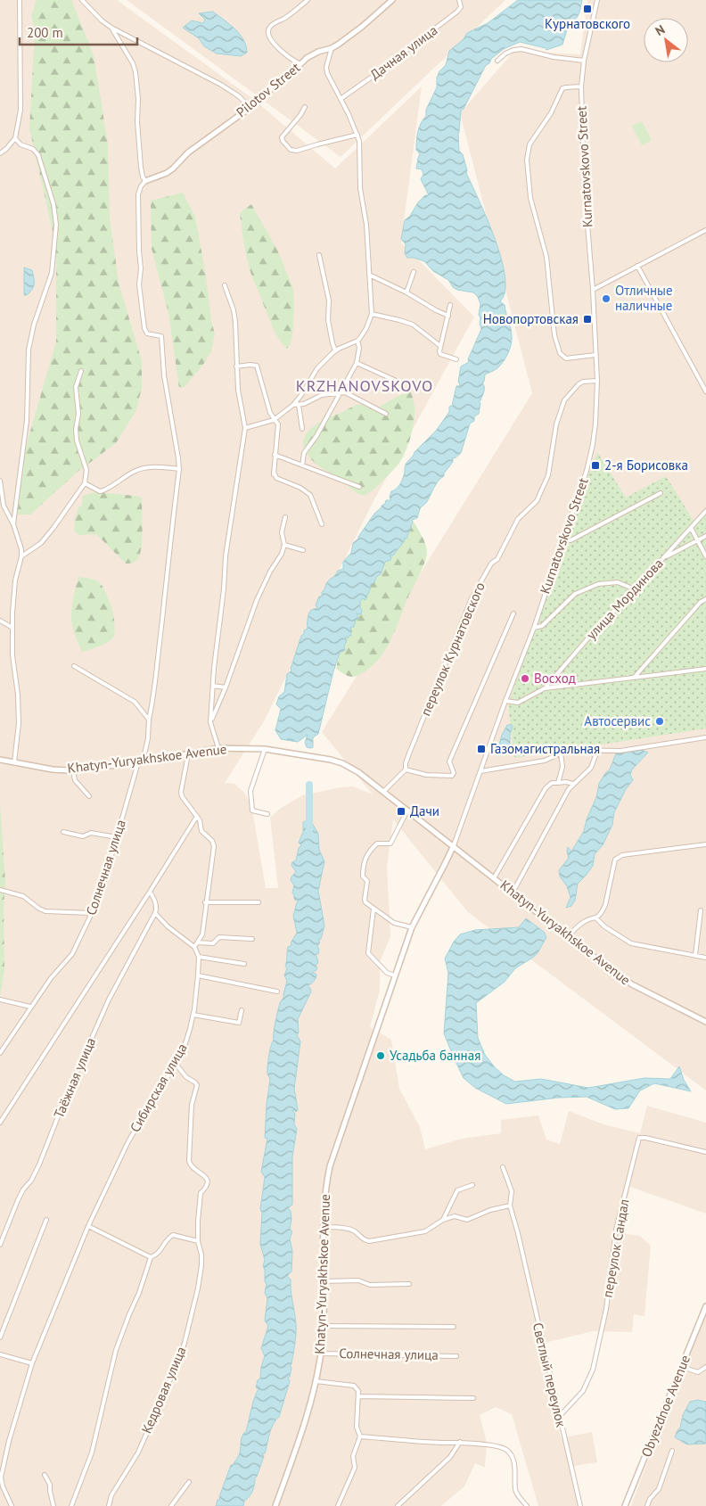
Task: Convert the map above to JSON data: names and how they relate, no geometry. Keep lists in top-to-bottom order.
{
  "streets": {
    "main road": ["Pilotov Street", "Khatyn-Yuryakhskoe Avenue", "Obyezdnoe Avenue"],
    "street": [
      "Дачная улица",
      "Kurnatovskovo Street",
      "улица Мординова",
      "переулок Курнатовского",
      "Солнечная улица",
      "Таёжная улица",
      "Сибирская улица",
      "переулок Сандал",
      "Светлый переулок",
      "Кедровая улица"
    ]
  },
  "crossings": [
    ["Pilotov Street", "Солнечная улица"],
    ["Kurnatovskovo Street", "переулок Курнатовского"],
    ["Kurnatovskovo Street", "Khatyn-Yuryakhskoe Avenue"],
    ["Khatyn-Yuryakhskoe Avenue", "Солнечная улица"],
    ["Сибирская улица", "Кедровая улица"],
    ["переулок Сандал", "Светлый переулок"]
  ],
  "districts": ["KRZHANOVSKOVO"],
  "places": {
    "transit": [
      "Курнатовского",
      "Новопортовская",
      "2-я Борисовка",
      "Газомагистральная",
      "Дачи"
    ],
    "other": [
      "Отличные наличные",
      "Восход",
      "Автосервис",
      "Усадьба банная"
    ]
  },
  "scale_bar": "200 m",
  "north": "top left"
}
